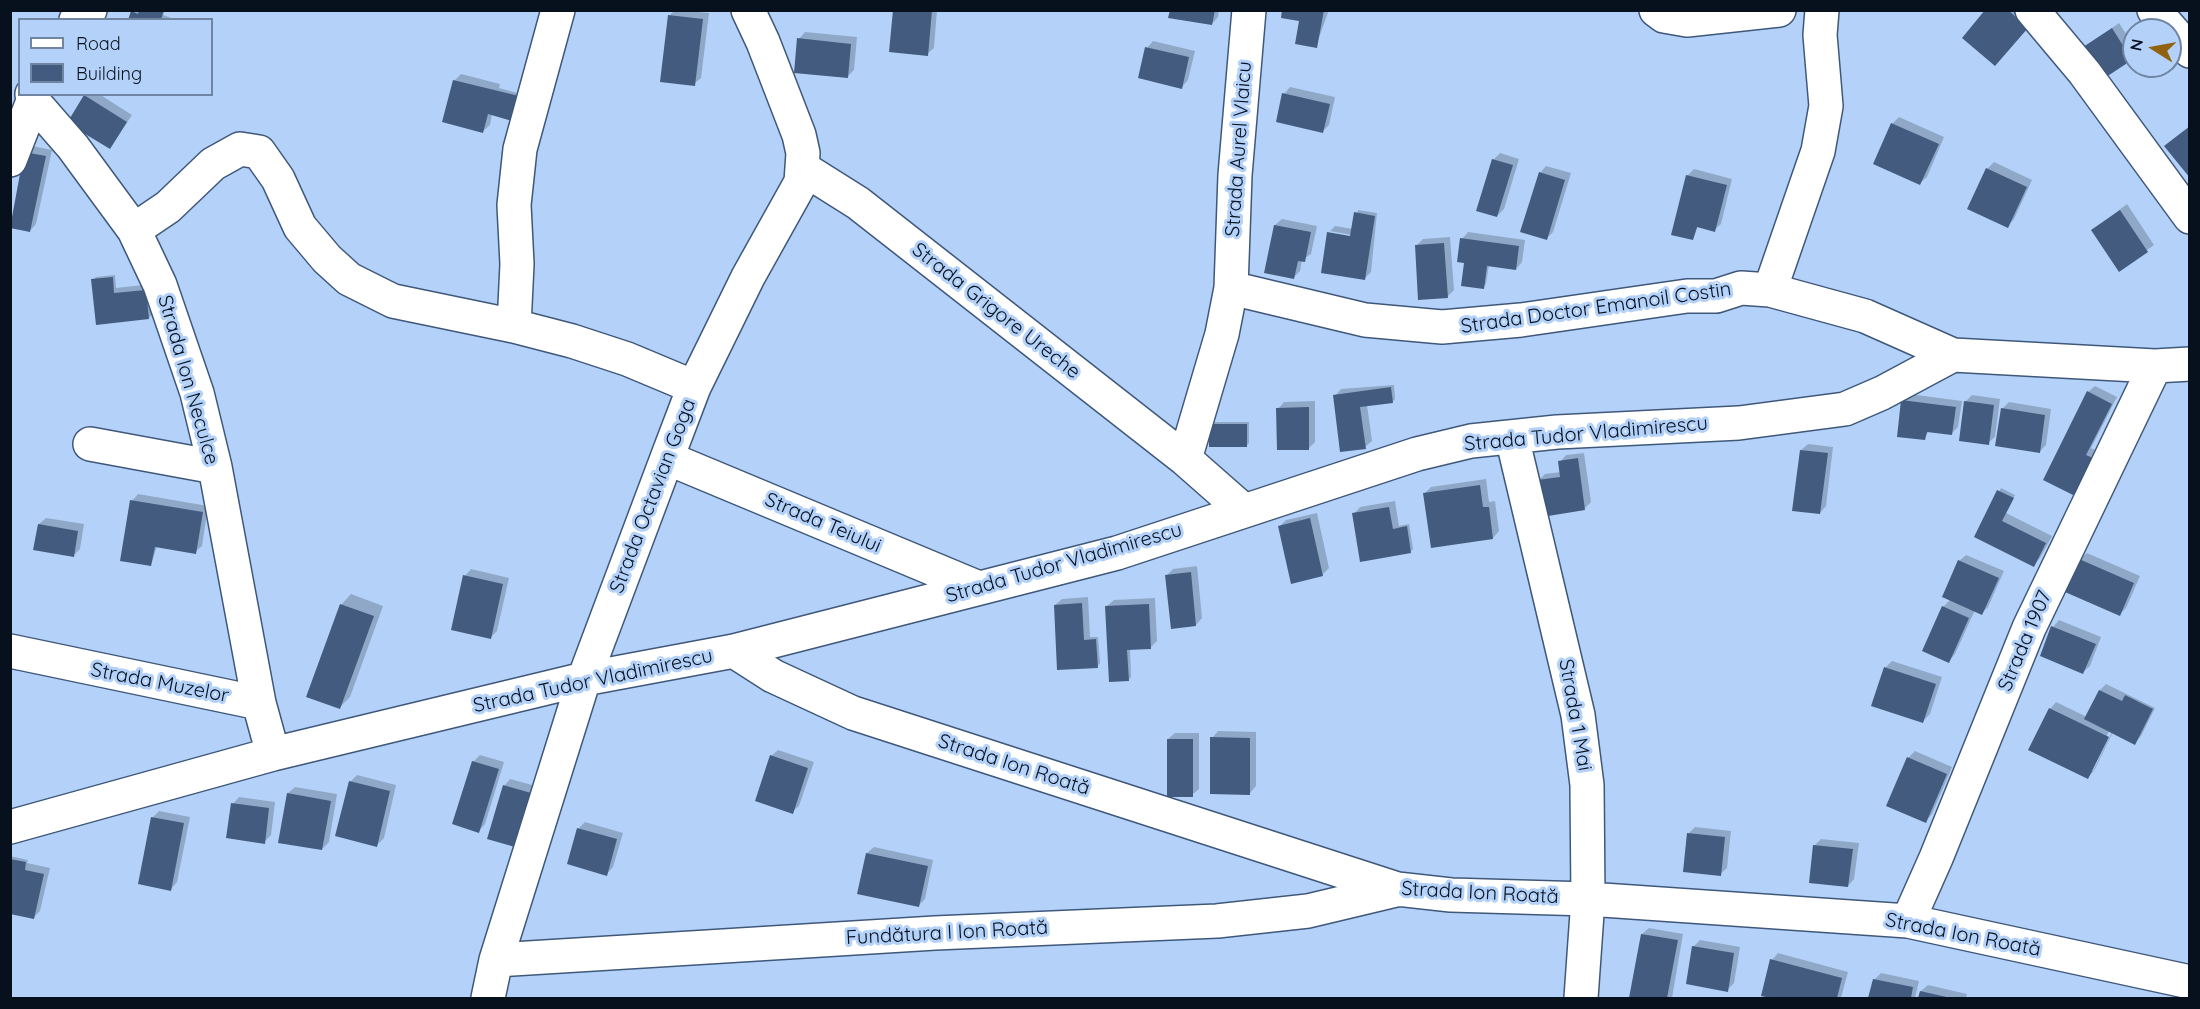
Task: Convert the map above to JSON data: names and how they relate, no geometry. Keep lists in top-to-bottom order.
{
  "streets": {
    "street": [
      "Strada Aurel Vlaicu",
      "Strada Doctor Emanoil Costin",
      "Strada Grigore Ureche",
      "Strada Ion Neculce",
      "Strada Tudor Vladimirescu",
      "Strada Octavian Goga",
      "Strada Teiului",
      "Strada 1907",
      "Strada Muzelor",
      "Strada 1 Mai",
      "Strada Ion Roată",
      "Fundătura I Ion Roată"
    ]
  },
  "crossings": [
    ["Strada Aurel Vlaicu", "Strada Doctor Emanoil Costin"],
    ["Strada Doctor Emanoil Costin", "Strada Tudor Vladimirescu"],
    ["Strada Grigore Ureche", "Strada Tudor Vladimirescu"],
    ["Strada Grigore Ureche", "Strada Octavian Goga"],
    ["Strada Ion Neculce", "Strada Muzelor"],
    ["Strada Tudor Vladimirescu", "Strada Octavian Goga"],
    ["Strada Tudor Vladimirescu", "Strada Teiului"],
    ["Strada Tudor Vladimirescu", "Strada 1 Mai"],
    ["Strada Tudor Vladimirescu", "Strada Ion Roată"],
    ["Strada Octavian Goga", "Strada Teiului"],
    ["Strada Octavian Goga", "Fundătura I Ion Roată"],
    ["Strada 1907", "Strada Ion Roată"],
    ["Strada 1 Mai", "Strada Ion Roată"],
    ["Strada Ion Roată", "Fundătura I Ion Roată"]
  ],
  "legend": ["Road", "Building"],
  "north": "left"
}
